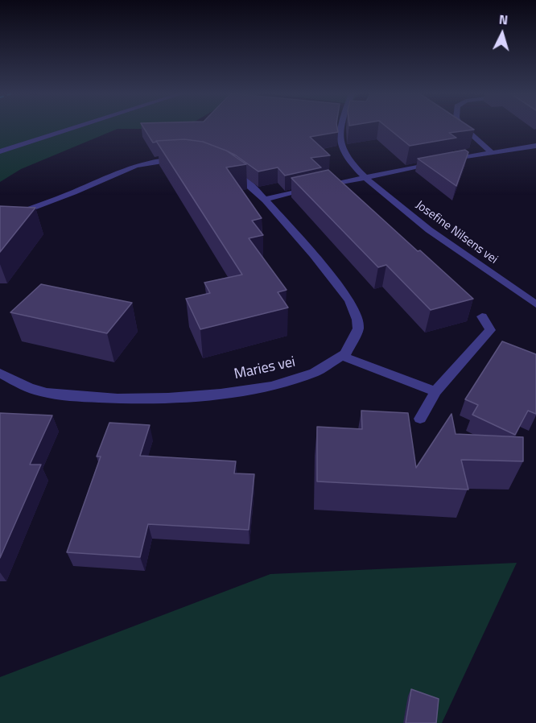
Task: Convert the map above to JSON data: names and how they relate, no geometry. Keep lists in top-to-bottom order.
{
  "streets": {
    "street": ["Josefine Nilsens vei", "Maries vei"]
  },
  "north": "top"
}
